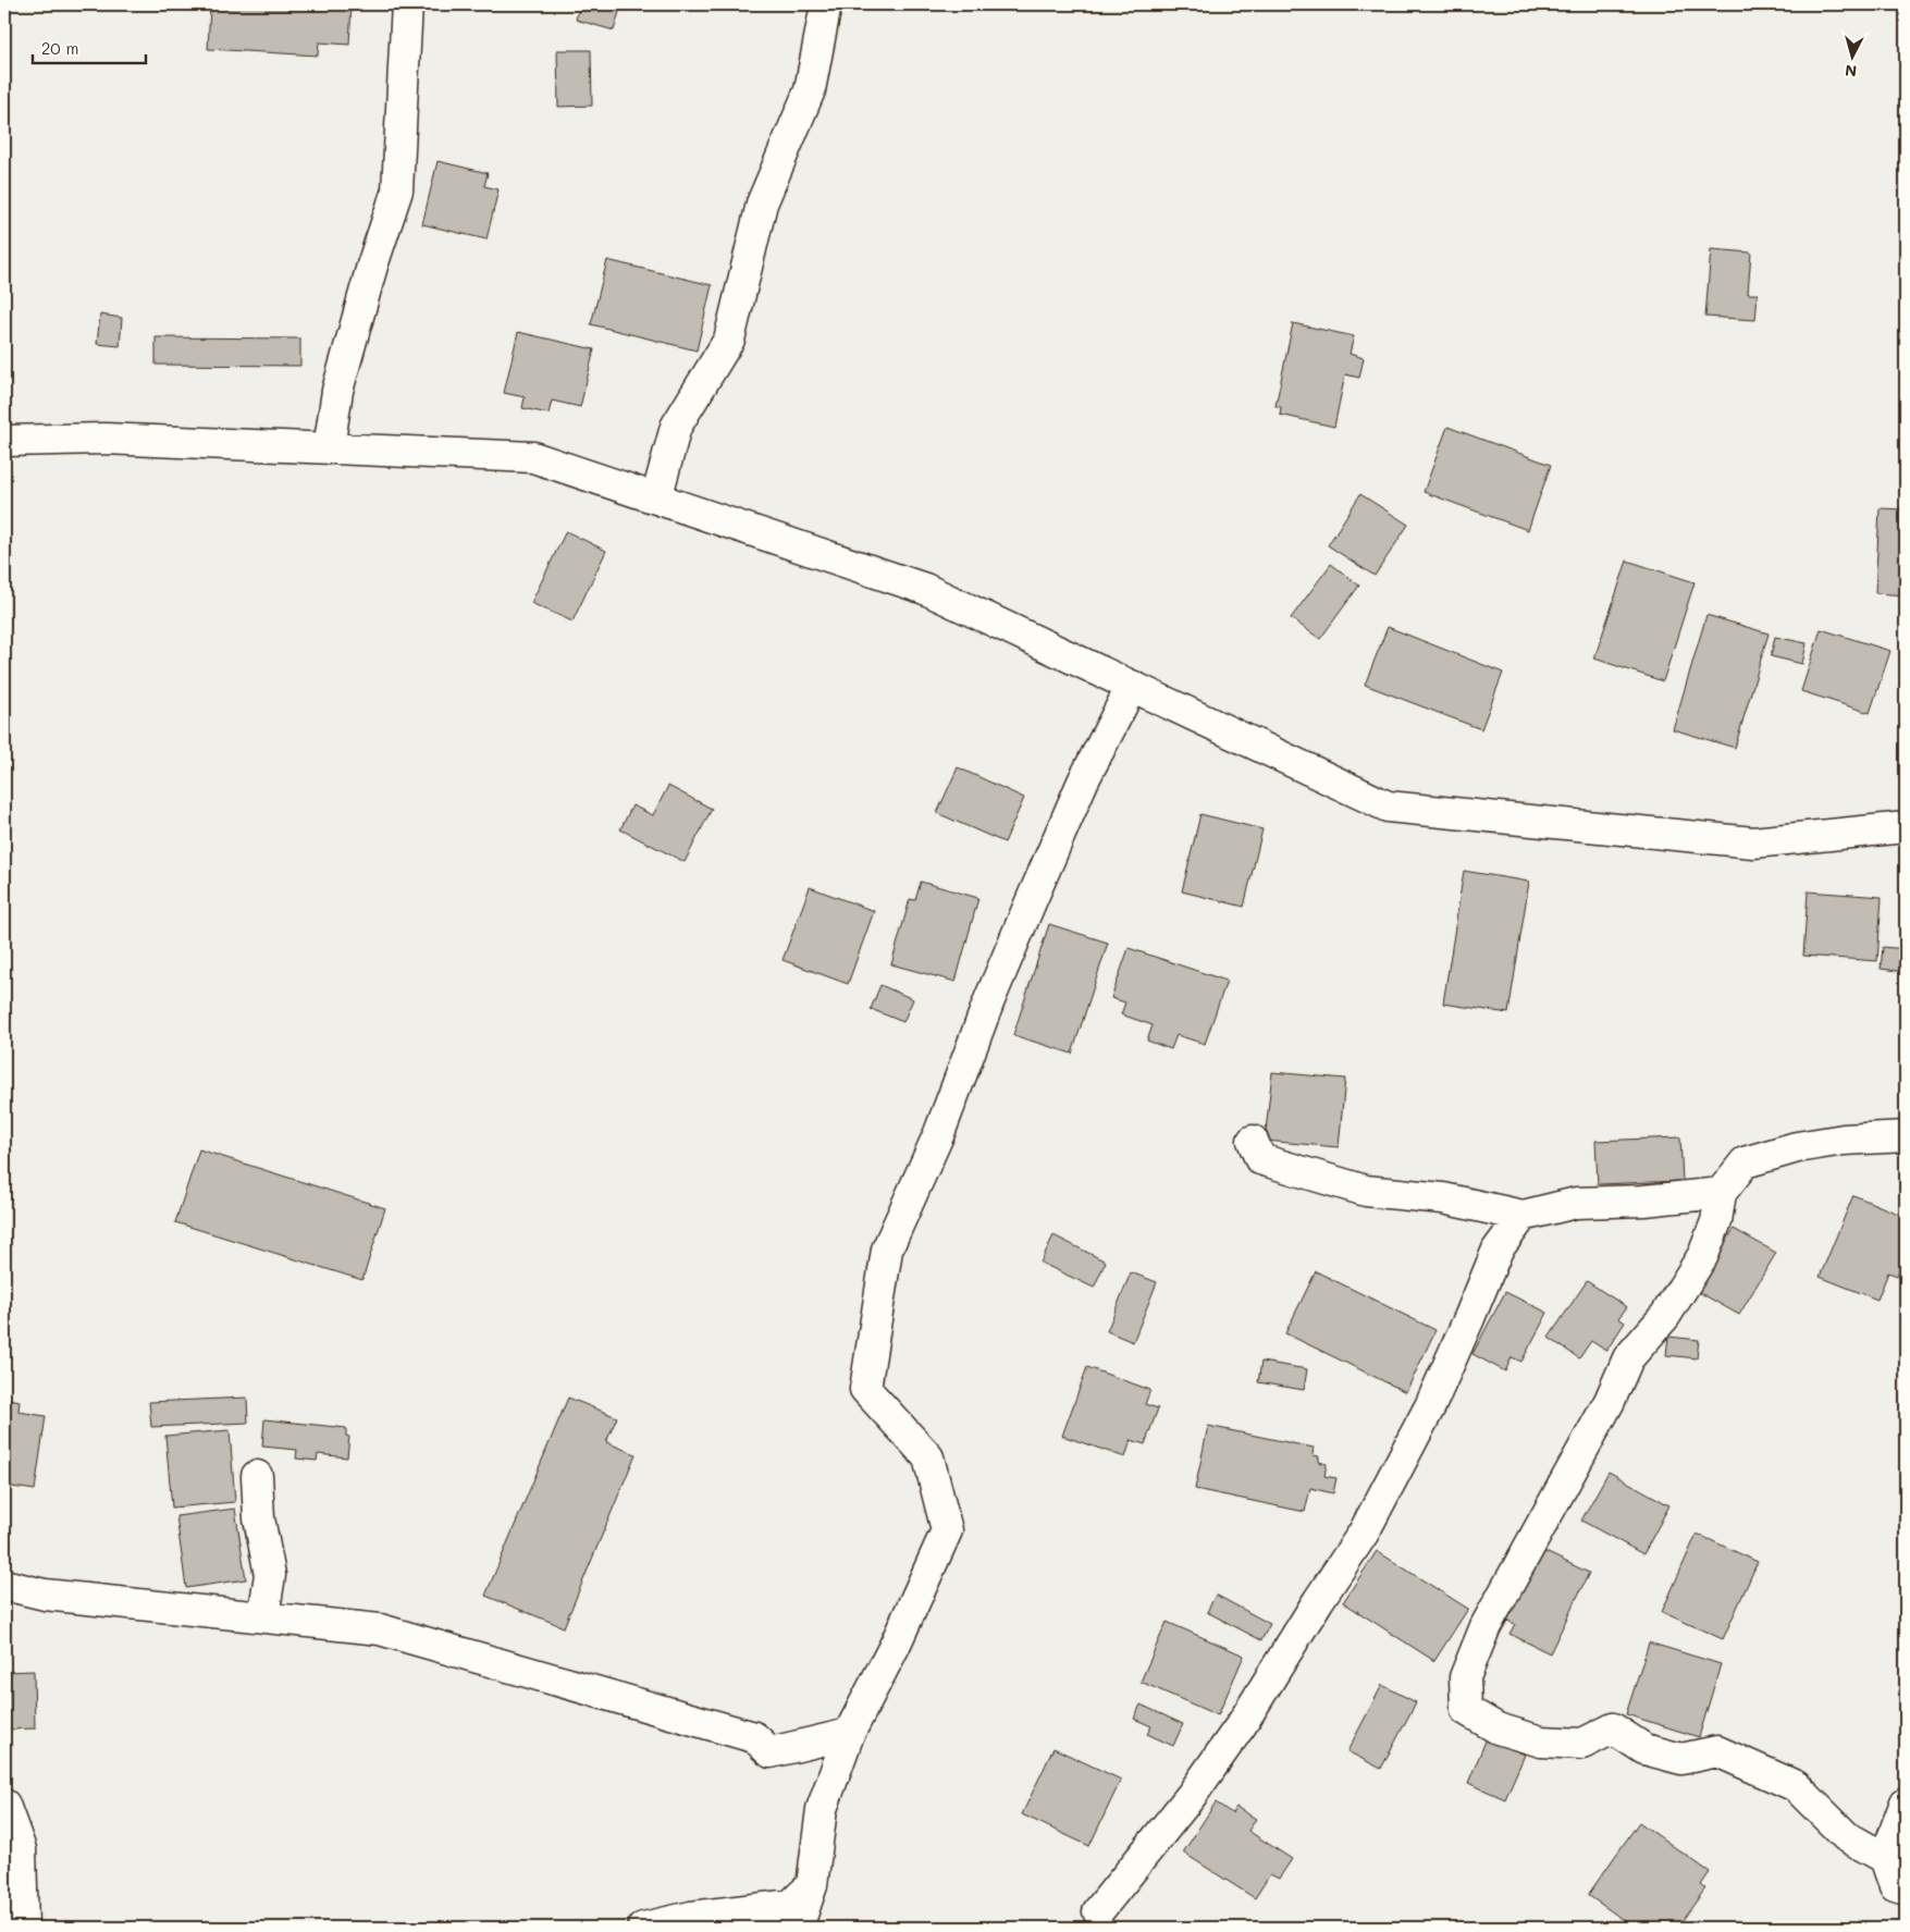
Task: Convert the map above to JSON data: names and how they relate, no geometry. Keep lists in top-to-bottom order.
{
  "scale_bar": "20 m",
  "north": "bottom"
}
